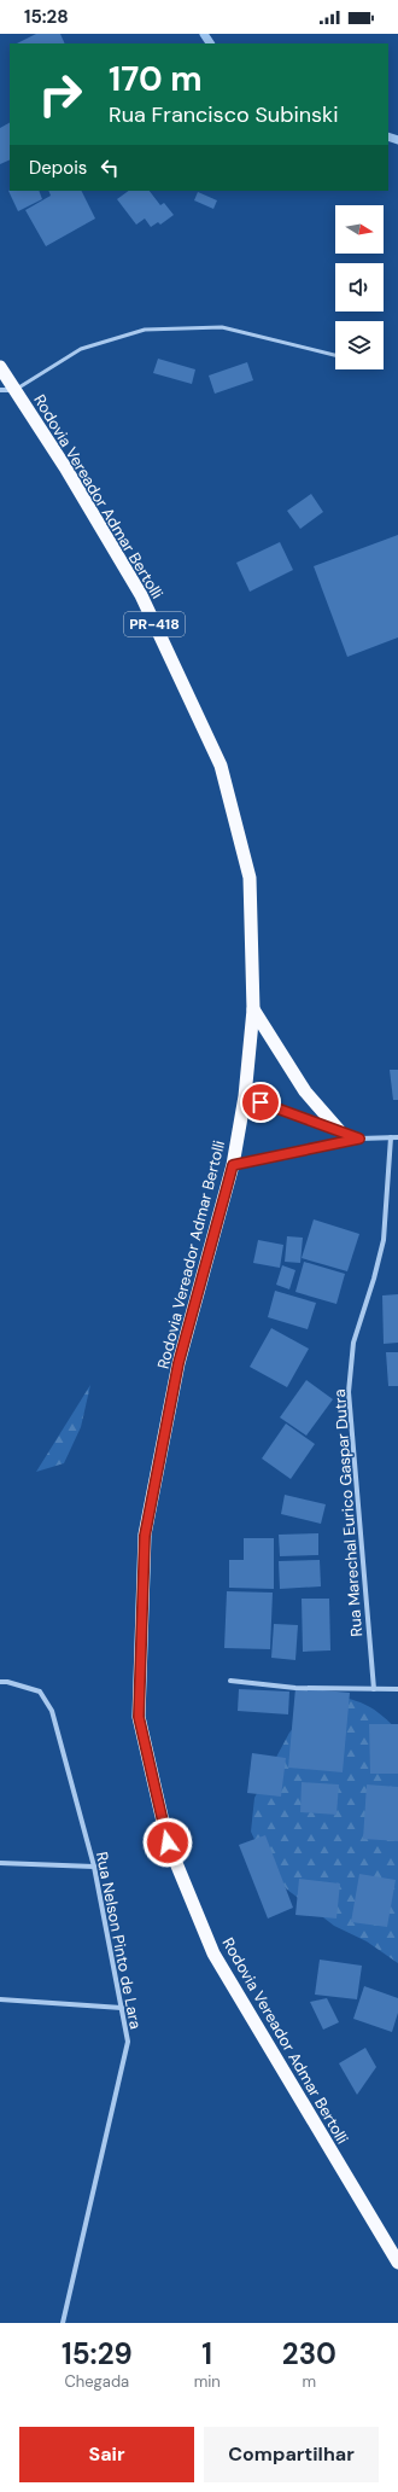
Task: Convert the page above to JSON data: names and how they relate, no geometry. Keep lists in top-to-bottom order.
{
  "streets": {
    "highway": ["Rodovia Vereador Admar Bertolli", "PR-418"],
    "street": ["Rua Marechal Eurico Gaspar Dutra", "Rua Nelson Pinto de Lara"]
  },
  "north": "right",
  "page": {
    "status": "15:28",
    "turn": ["170 m", "Rua Francisco Subinski"],
    "then": "Depois",
    "eta": [
      "15:29",
      "Chegada",
      "1",
      "min",
      "230",
      "m"
    ],
    "buttons": ["Sair", "Compartilhar"]
  }
}
